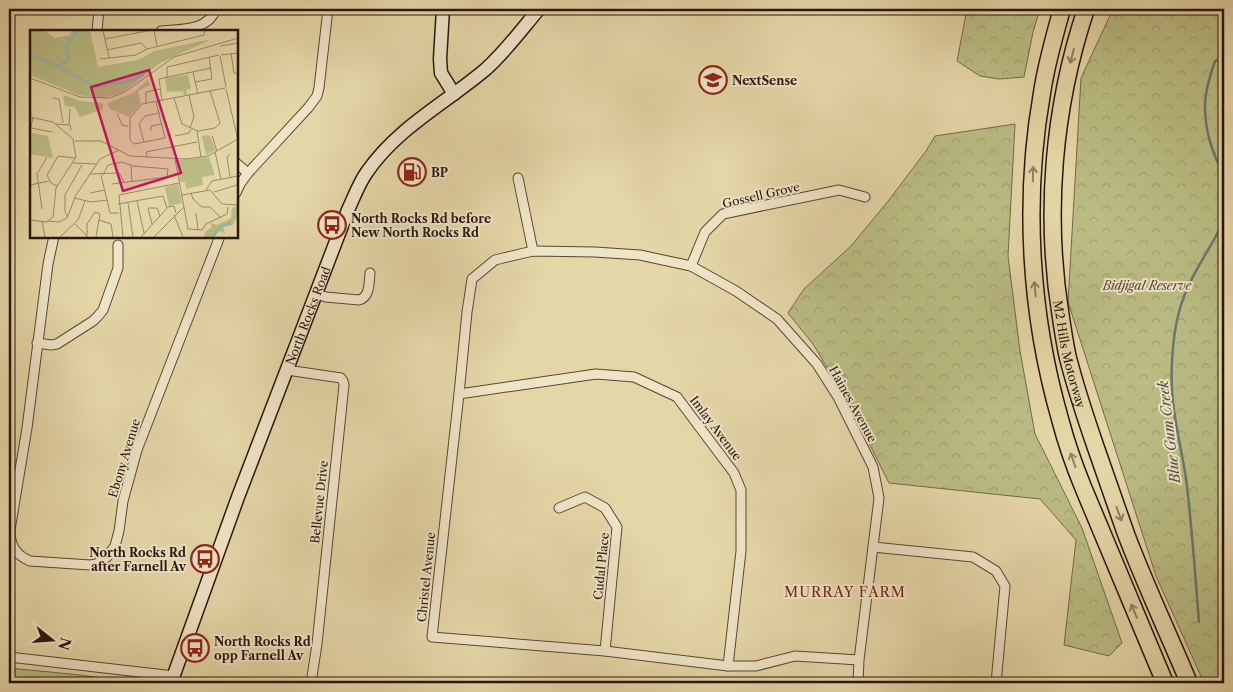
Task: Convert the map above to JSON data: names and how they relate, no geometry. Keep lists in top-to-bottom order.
{
  "streets": {
    "highway": ["M2 Hills Motorway"],
    "main road": ["North Rocks Road"],
    "street": [
      "Gossell Grove",
      "Haines Avenue",
      "Imlay Avenue",
      "Ebony Avenue",
      "Bellevue Drive",
      "Cudal Place",
      "Christel Avenue"
    ]
  },
  "crossings": [
    ["Gossell Grove", "Haines Avenue"],
    ["North Rocks Road", "Bellevue Drive"],
    ["Haines Avenue", "Christel Avenue"],
    ["Imlay Avenue", "Christel Avenue"],
    ["Cudal Place", "Christel Avenue"]
  ],
  "districts": ["MURRAY FARM"],
  "water": ["Blue Gum Creek"],
  "parks": ["Bidjigal Reserve"],
  "places": {
    "school or university": ["NextSense"],
    "fuel station": ["BP"],
    "bus stop": ["North Rocks Rd before New North Rocks Rd", "North Rocks Rd after Farnell Av", "North Rocks Rd opp Farnell Av"]
  },
  "north": "right"
}
